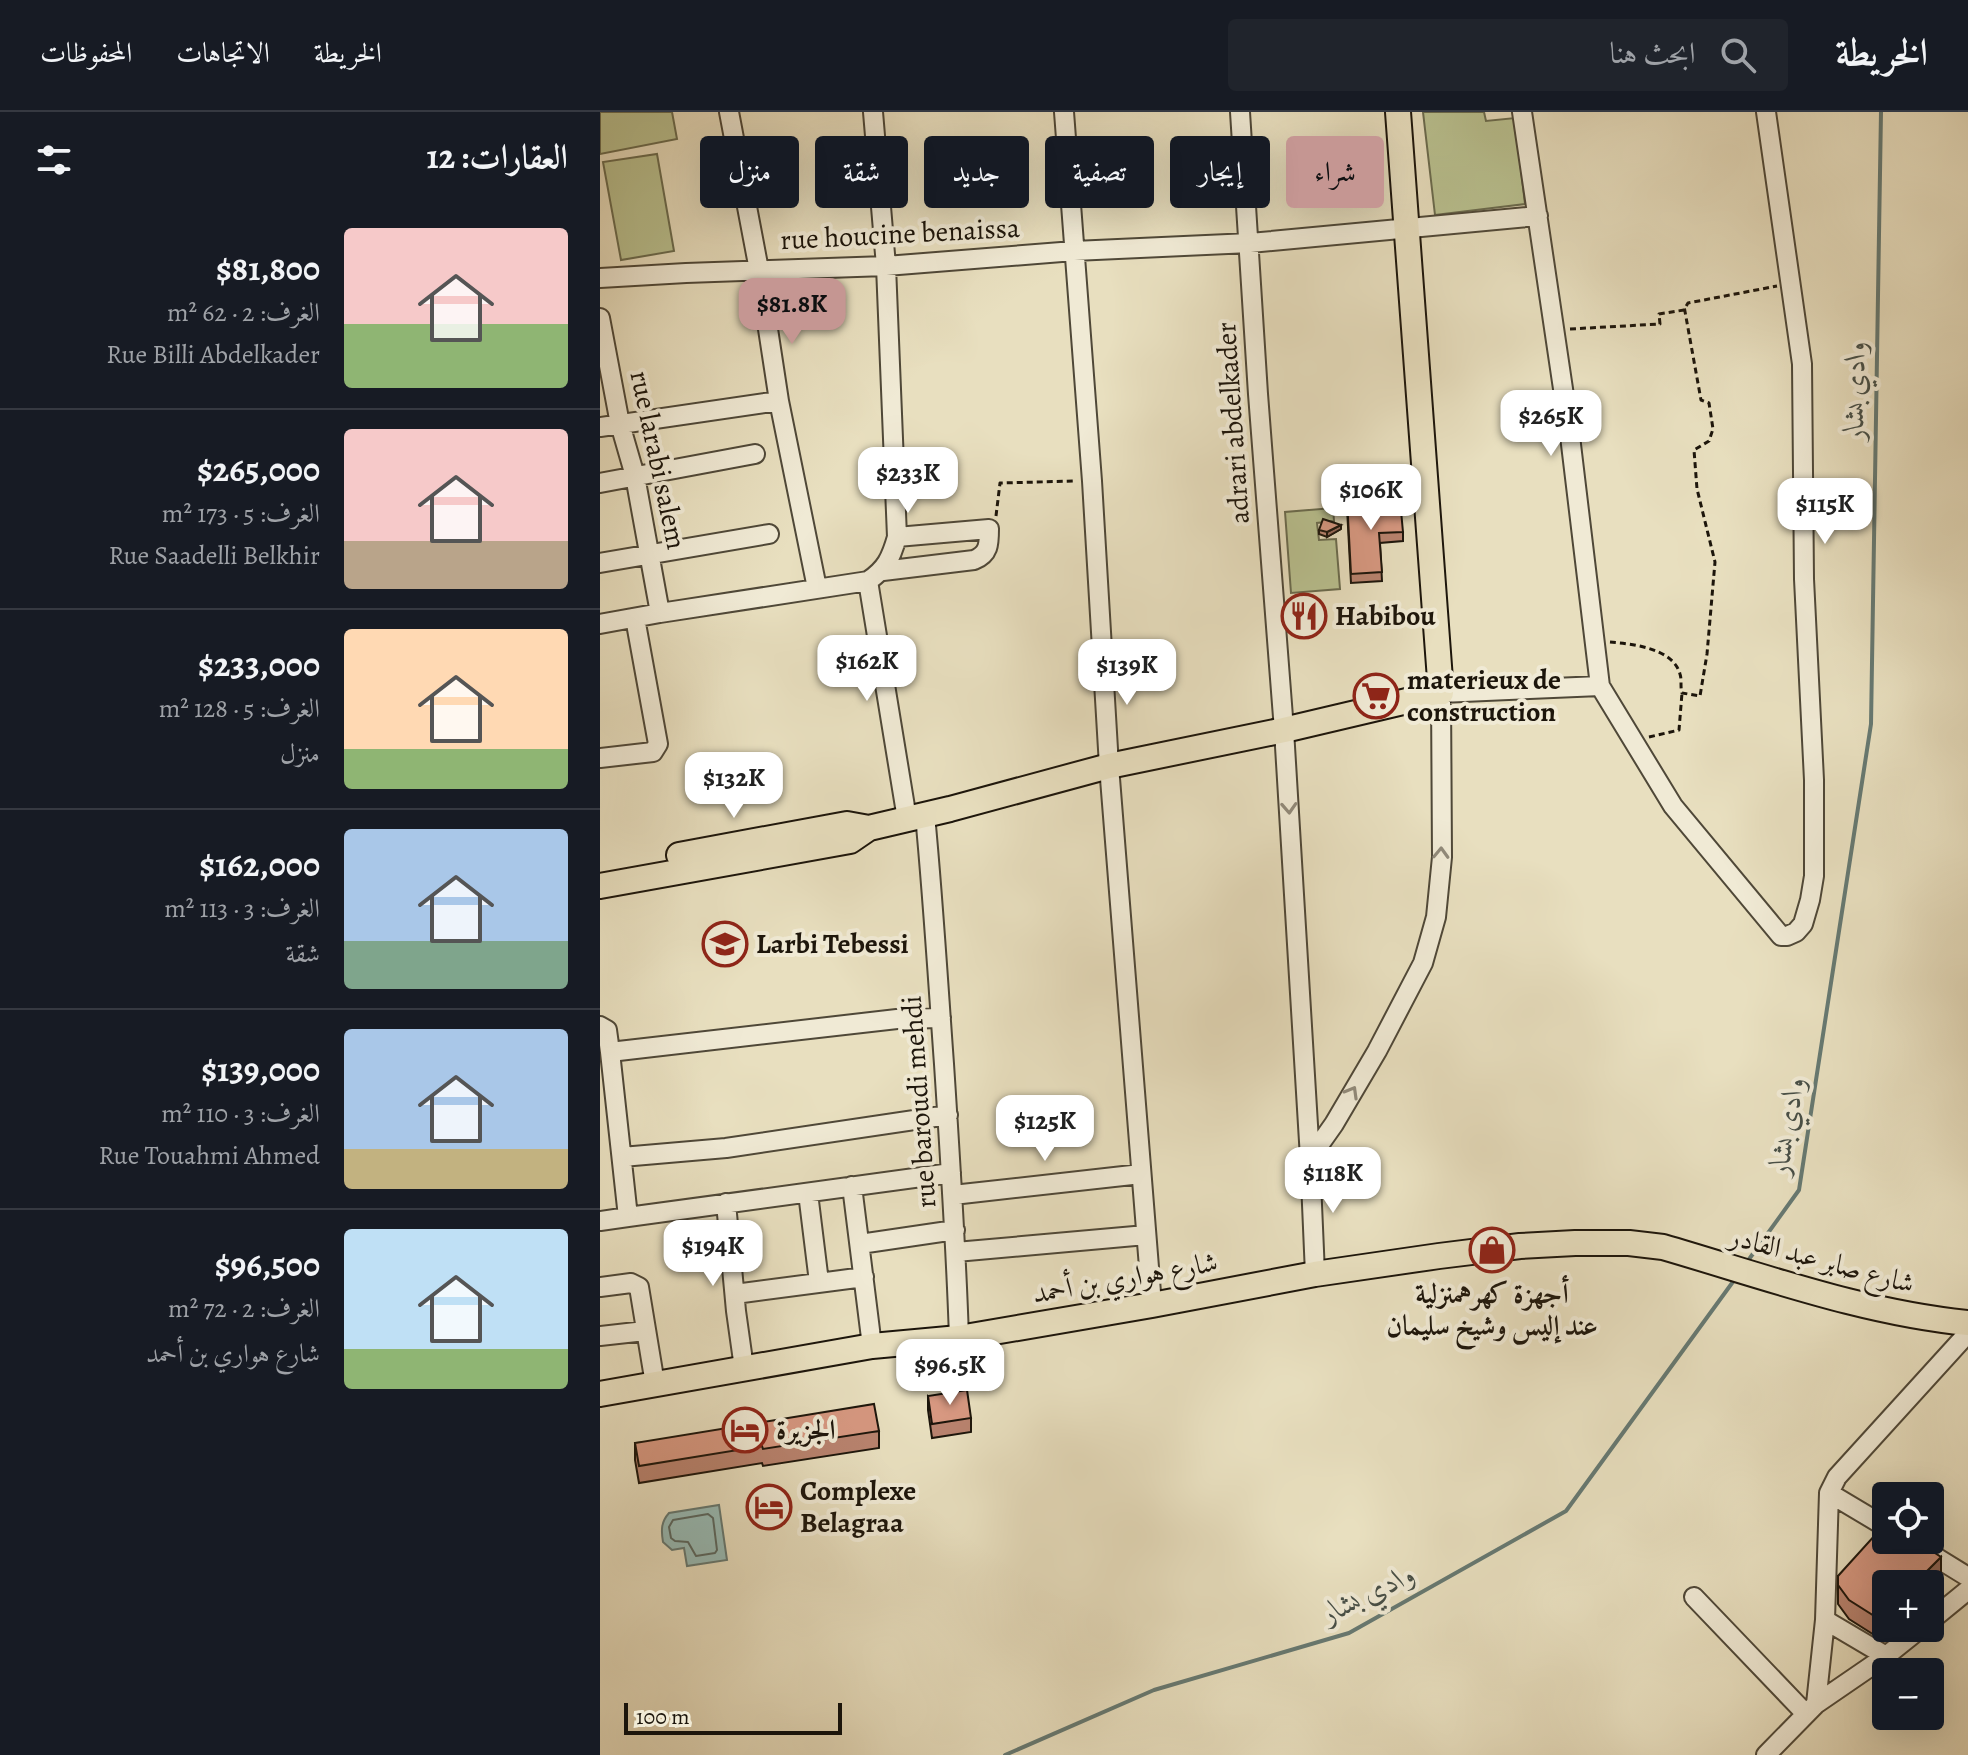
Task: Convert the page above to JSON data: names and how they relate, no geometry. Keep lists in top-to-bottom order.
{
  "streets": {
    "main road": ["شارع صابر عبد القادر", "شارع هواري بن أحمد"],
    "street": [
      "rue houcine benaissa",
      "adrari abdelkader",
      "rue larabi salem",
      "rue baroudi mehdi"
    ]
  },
  "crossings": [
    ["rue houcine benaissa", "adrari abdelkader"],
    ["adrari abdelkader", "شارع هواري بن أحمد"],
    ["rue baroudi mehdi", "شارع هواري بن أحمد"],
    ["شارع صابر عبد القادر", "شارع هواري بن أحمد"]
  ],
  "water": ["وادي بشار"],
  "places": {
    "restaurant": ["Habibou"],
    "supermarket": ["materieux de construction"],
    "school or university": ["Larbi Tebessi"],
    "shop": ["أجهزة كهرهمنزلية عند إليس وشيخ سليمان"],
    "hotel": ["الجزيرة", "Complexe Belagraa"]
  },
  "scale_bar": "100 m",
  "page": {
    "header": "الخريطة",
    "search": "ابحث هنا",
    "nav": ["الخريطة", "الاتجاهات", "المحفوظات"],
    "heading": "العقارات: 12",
    "chip": [
      "شراء",
      "إيجار",
      "تصفية",
      "جديد",
      "شقة",
      "منزل"
    ],
    "list": [
      {
        "name": "$81,800",
        "note": "الغرف: 2 · 62 m² · Rue Billi Abdelkader"
      },
      {
        "name": "$265,000",
        "note": "الغرف: 5 · 173 m² · Rue Saadelli Belkhir"
      },
      {
        "name": "$233,000",
        "note": "الغرف: 5 · 128 m² · منزل"
      },
      {
        "name": "$162,000",
        "note": "الغرف: 3 · 113 m² · شقة"
      },
      {
        "name": "$139,000",
        "note": "الغرف: 3 · 110 m² · Rue Touahmi Ahmed"
      },
      {
        "name": "$96,500",
        "note": "الغرف: 2 · 72 m² · شارع هواري بن أحمد"
      }
    ],
    "price": [
      "$81.8K",
      "$265K",
      "$233K",
      "$106K",
      "$115K",
      "$162K",
      "$139K",
      "$132K",
      "$125K",
      "$118K",
      "$194K",
      "$96.5K"
    ],
    "map_buttons": ["+", "−"],
    "scale": "100 m"
  }
}
